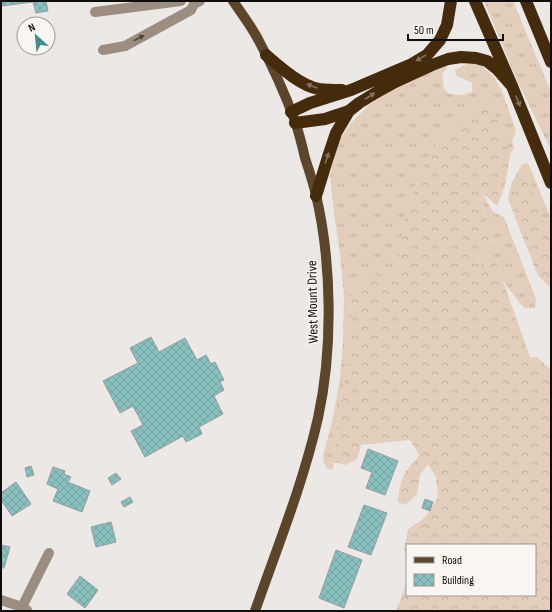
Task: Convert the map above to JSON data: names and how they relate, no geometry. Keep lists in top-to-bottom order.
{
  "streets": {
    "main road": ["West Mount Drive"]
  },
  "legend": ["Road", "Building"],
  "scale_bar": "50 m",
  "north": "top left"
}
